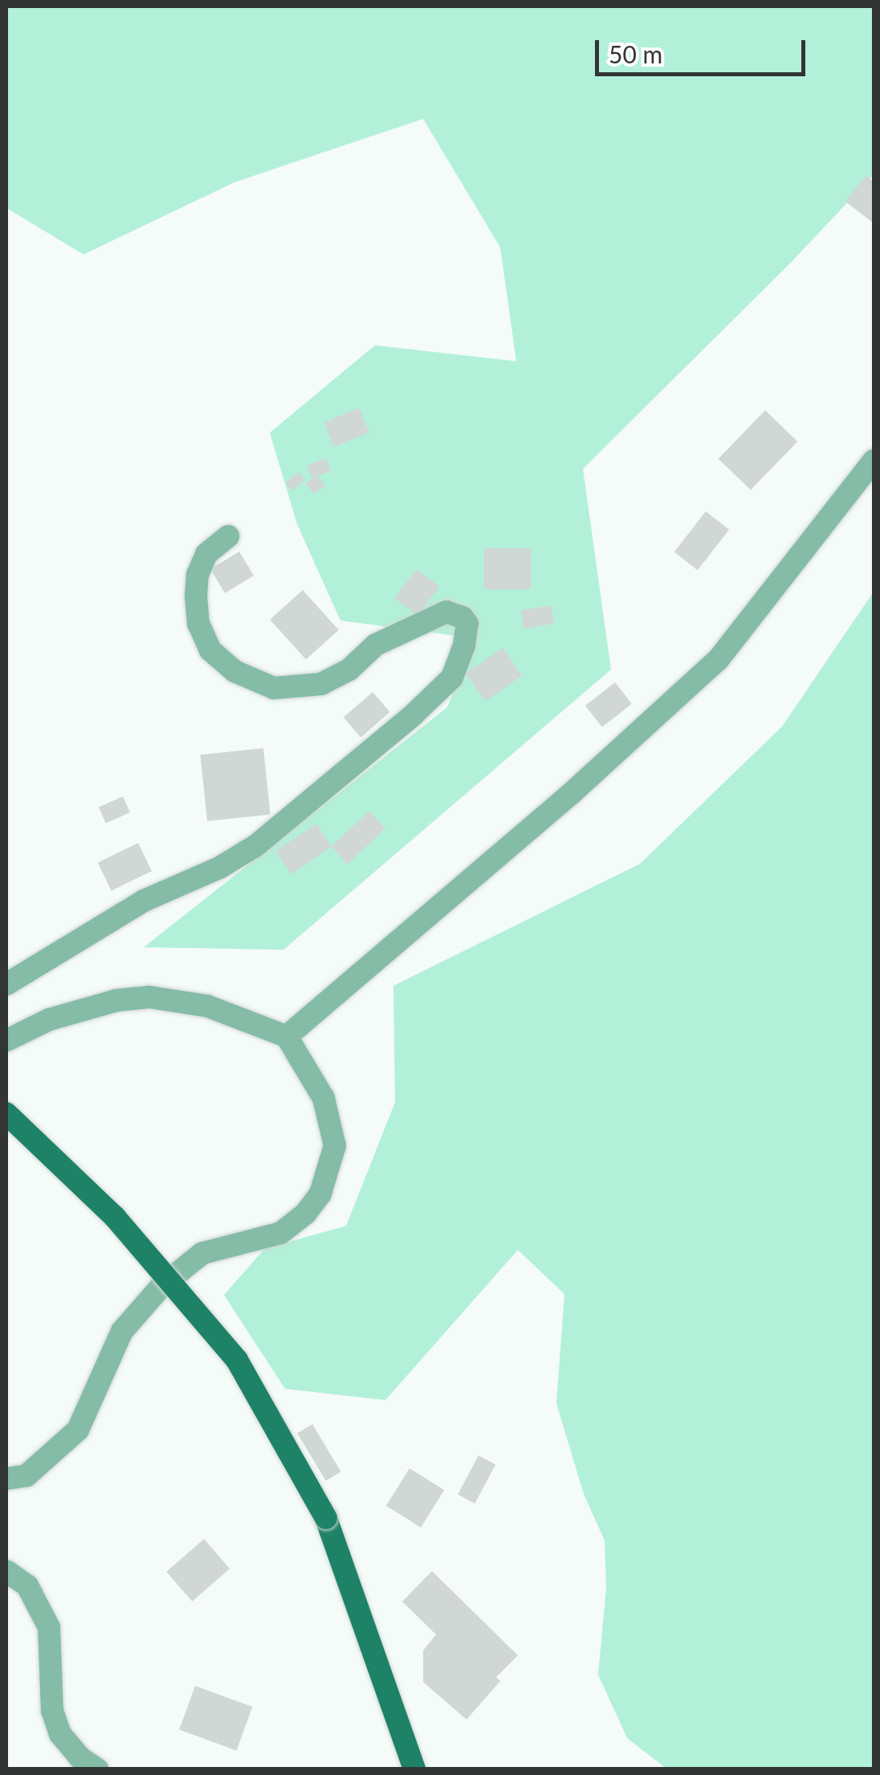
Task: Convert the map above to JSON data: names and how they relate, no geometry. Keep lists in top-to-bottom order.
{
  "scale_bar": "50 m"
}
